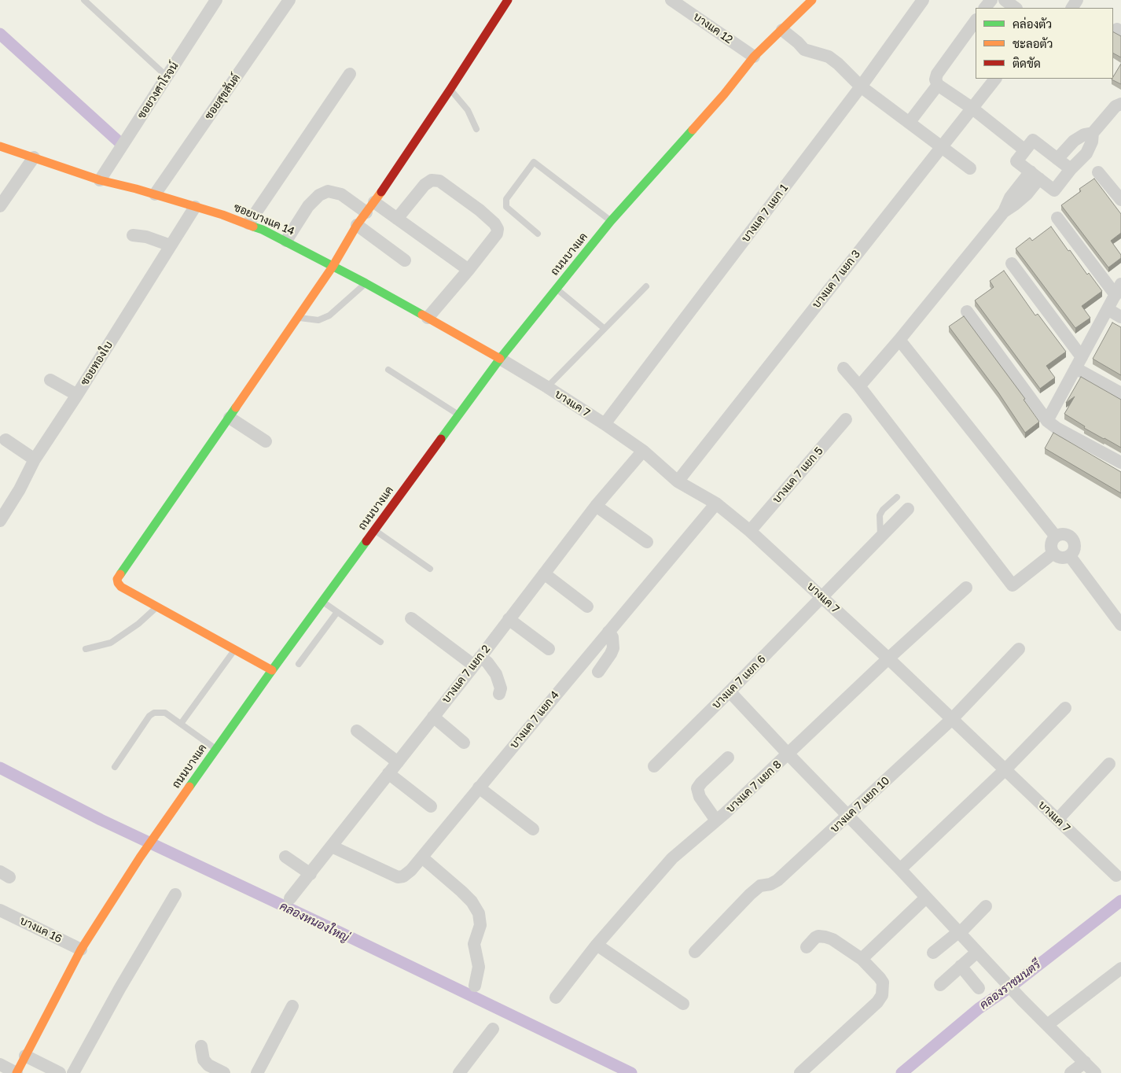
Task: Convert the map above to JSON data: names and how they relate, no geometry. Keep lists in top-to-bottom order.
{
  "streets": {
    "street": [
      "บางแค 12",
      "ซอยวงศาโรจน์",
      "ซอยสุขสันต์",
      "บางแค 7 แยก 1",
      "ซอยบางแค 14",
      "ถนนบางแค",
      "บางแค 7 แยก 3",
      "ซอยทองใบ",
      "บางแค 7",
      "บางแค 7 แยก 5",
      "บางแค 7 แยก 2",
      "บางแค 7 แยก 6",
      "บางแค 7 แยก 4",
      "บางแค 7 แยก 8",
      "บางแค 7 แยก 10",
      "บางแค 16"
    ]
  },
  "crossings": [
    ["บางแค 12", "ถนนบางแค"],
    ["ซอยวงศาโรจน์", "ซอยบางแค 14"],
    ["ซอยสุขสันต์", "ซอยบางแค 14"],
    ["บางแค 7 แยก 1", "บางแค 7"],
    ["ซอยบางแค 14", "ถนนบางแค"],
    ["ซอยบางแค 14", "ซอยทองใบ"],
    ["ซอยบางแค 14", "บางแค 7"],
    ["ถนนบางแค", "บางแค 7"],
    ["ถนนบางแค", "บางแค 16"],
    ["บางแค 7 แยก 3", "บางแค 7"],
    ["บางแค 7", "บางแค 7 แยก 5"],
    ["บางแค 7", "บางแค 7 แยก 2"],
    ["บางแค 7", "บางแค 7 แยก 6"],
    ["บางแค 7", "บางแค 7 แยก 4"],
    ["บางแค 7", "บางแค 7 แยก 8"],
    ["บางแค 7", "บางแค 7 แยก 10"],
    ["บางแค 7 แยก 2", "บางแค 7 แยก 4"]
  ],
  "water": ["คลองหนองใหญ่", "คลองราชมนตรี"],
  "legend": ["คล่องตัว", "ชะลอตัว", "ติดขัด"]
}
